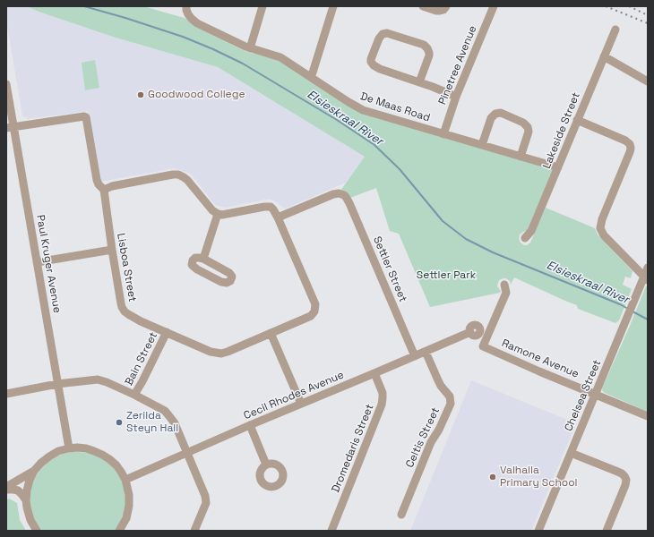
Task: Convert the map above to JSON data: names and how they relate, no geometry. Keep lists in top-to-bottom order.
{
  "streets": {
    "street": [
      "Pinetree Avenue",
      "De Maas Road",
      "Lakeside Street",
      "Paul Kruger Avenue",
      "Lisboa Street",
      "Settler Street",
      "Bain Street",
      "Ramone Avenue",
      "Cecil Rhodes Avenue",
      "Chelsea Street",
      "Celtis Street",
      "Dromedaris Street"
    ]
  },
  "crossings": [
    ["Pinetree Avenue", "De Maas Road"],
    ["De Maas Road", "Lakeside Street"],
    ["Paul Kruger Avenue", "Lisboa Street"],
    ["Lisboa Street", "Settler Street"],
    ["Lisboa Street", "Bain Street"],
    ["Settler Street", "Cecil Rhodes Avenue"],
    ["Ramone Avenue", "Chelsea Street"],
    ["Cecil Rhodes Avenue", "Celtis Street"],
    ["Cecil Rhodes Avenue", "Dromedaris Street"]
  ],
  "water": ["Elsieskraal River"],
  "parks": ["Settler Park"],
  "places": ["Goodwood College", "Zerilda Steyn Hall", "Valhalla Primary School"]
}
